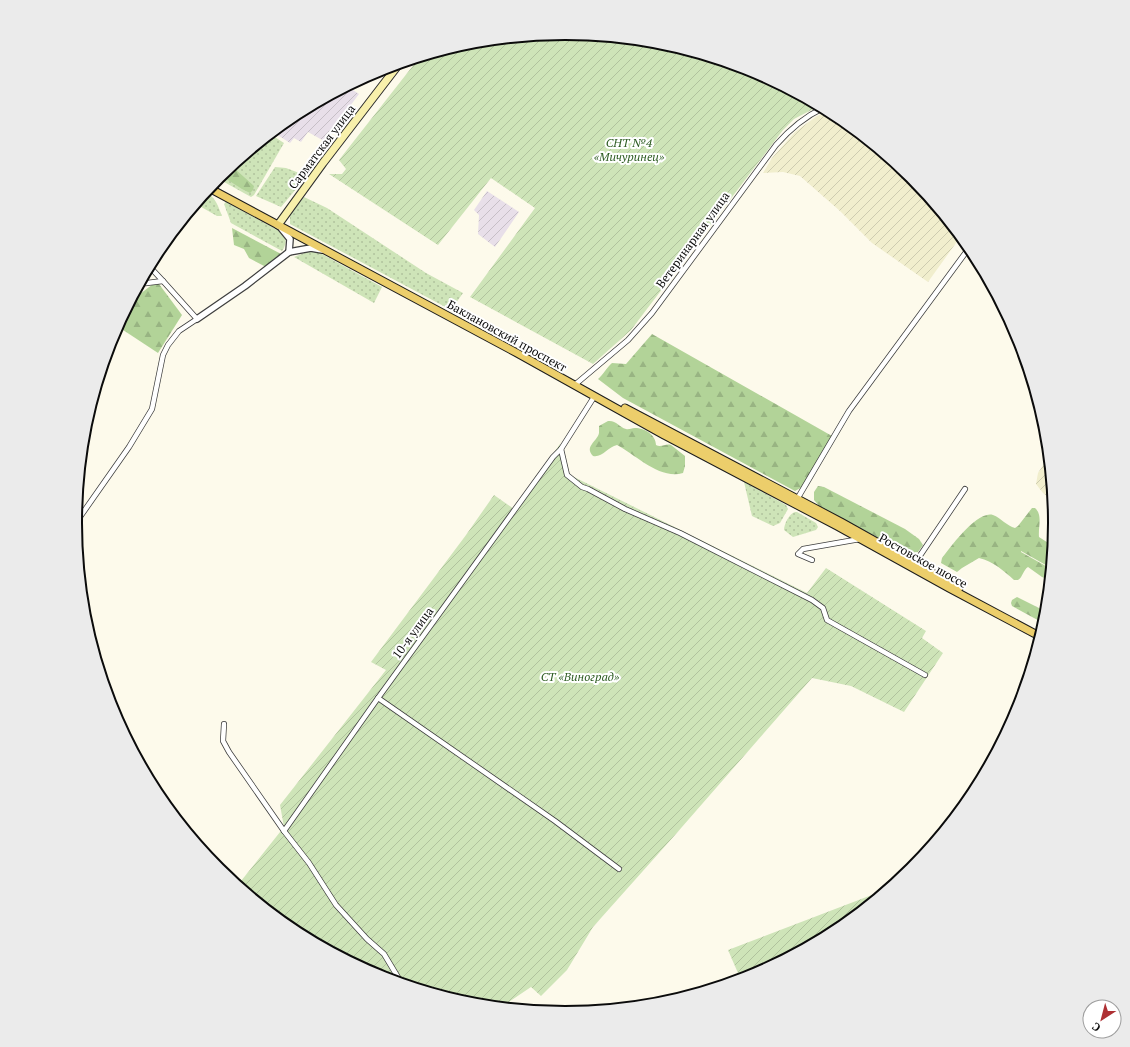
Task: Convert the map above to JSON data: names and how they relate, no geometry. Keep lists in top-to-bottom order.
{
  "streets": {
    "main road": ["Сарматская улица", "Баклановский проспект", "Ростовское шоссе"],
    "street": ["Ветеринарная улица", "10-я улица"]
  },
  "crossings": [
    ["Сарматская улица", "Баклановский проспект"],
    ["Ветеринарная улица", "Баклановский проспект"],
    ["Баклановский проспект", "Ростовское шоссе"],
    ["Баклановский проспект", "10-я улица"]
  ],
  "parks": ["СНТ №4 «Мичуринец»", "СТ «Виноград»"],
  "north": "bottom left"
}
